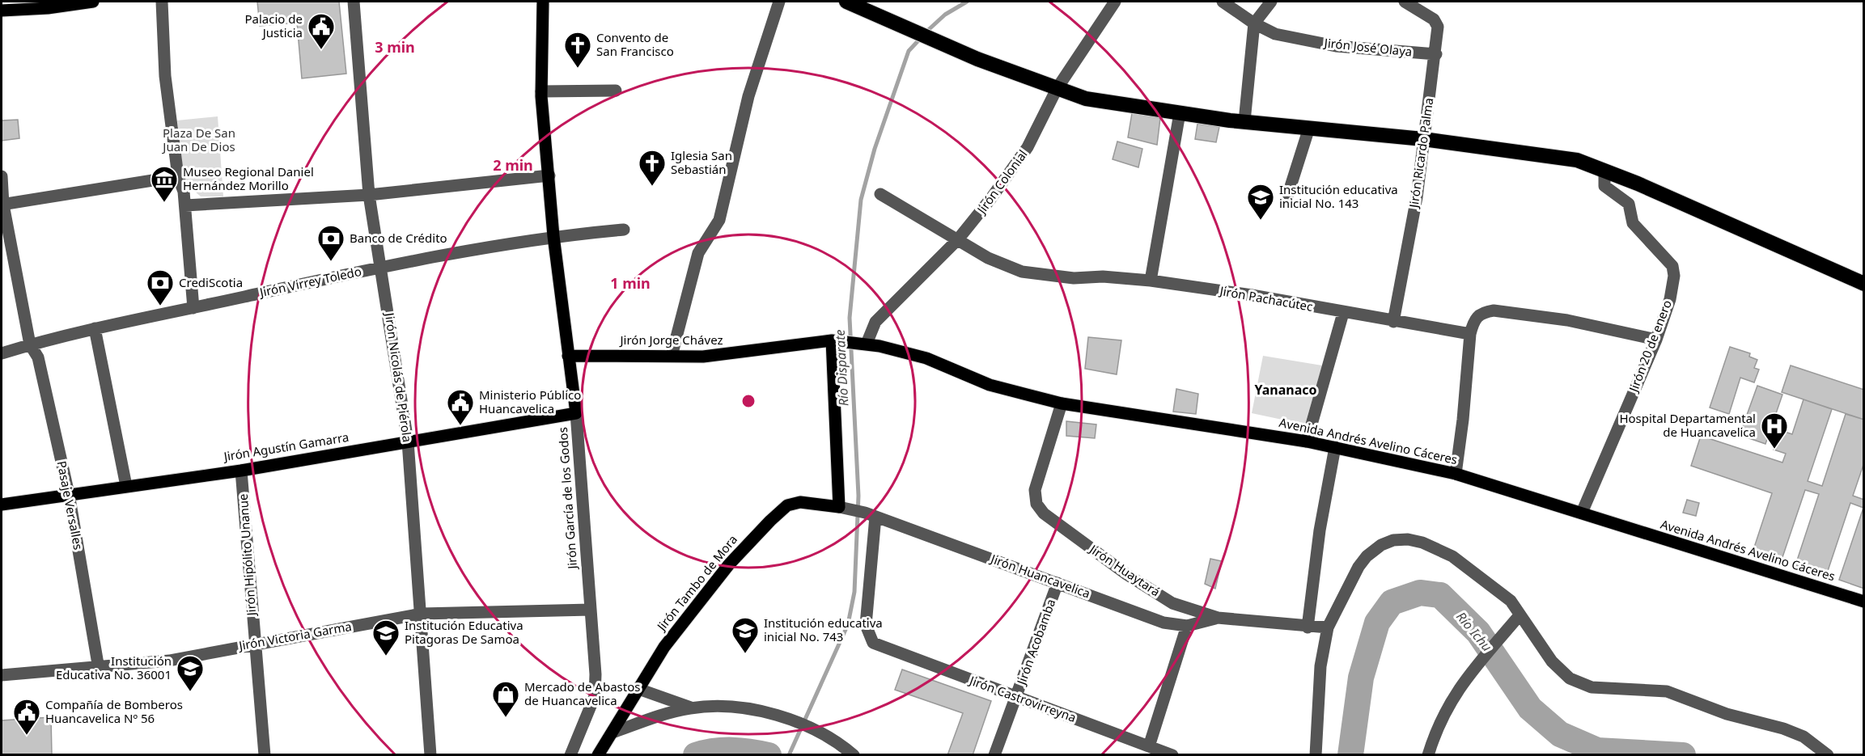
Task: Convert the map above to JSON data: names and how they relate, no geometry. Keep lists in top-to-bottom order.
{
  "streets": {
    "main road": [
      "Jirón Jorge Chávez",
      "Avenida Andrés Avelino Cáceres",
      "Jirón Agustín Gamarra",
      "Jirón García de los Godos",
      "Jirón Tambo de Mora"
    ],
    "street": [
      "Jirón José Olaya",
      "Jirón Ricardo Palma",
      "Jirón Colonial",
      "Jirón Virrey Toledo",
      "Jirón Pachacútec",
      "Jirón 20 de enero",
      "Jirón Nicolás de Piérola",
      "Pasaje Versalles",
      "Jirón Hipólito Unanue",
      "Jirón Huaytará",
      "Jirón Huancavelica",
      "Jirón Victoria Garma",
      "Jirón Acobamba",
      "Jirón Castrovirreyna"
    ]
  },
  "crossings": [
    ["Jirón José Olaya", "Jirón Ricardo Palma"],
    ["Jirón Ricardo Palma", "Jirón Pachacútec"],
    ["Jirón Colonial", "Jirón Pachacútec"],
    ["Jirón Colonial", "Avenida Andrés Avelino Cáceres"],
    ["Jirón Virrey Toledo", "Jirón Nicolás de Piérola"],
    ["Jirón Virrey Toledo", "Jirón García de los Godos"],
    ["Jirón Virrey Toledo", "Pasaje Versalles"],
    ["Jirón Jorge Chávez", "Avenida Andrés Avelino Cáceres"],
    ["Jirón Jorge Chávez", "Jirón García de los Godos"],
    ["Jirón 20 de enero", "Avenida Andrés Avelino Cáceres"],
    ["Jirón Nicolás de Piérola", "Jirón Agustín Gamarra"],
    ["Jirón Nicolás de Piérola", "Jirón Victoria Garma"],
    ["Avenida Andrés Avelino Cáceres", "Jirón Huaytará"],
    ["Jirón Agustín Gamarra", "Jirón García de los Godos"],
    ["Jirón Agustín Gamarra", "Pasaje Versalles"],
    ["Jirón Agustín Gamarra", "Jirón Hipólito Unanue"],
    ["Jirón García de los Godos", "Jirón Victoria Garma"],
    ["Pasaje Versalles", "Jirón Victoria Garma"],
    ["Jirón Hipólito Unanue", "Jirón Victoria Garma"],
    ["Jirón Huaytará", "Jirón Huancavelica"],
    ["Jirón Huancavelica", "Jirón Tambo de Mora"],
    ["Jirón Huancavelica", "Jirón Acobamba"],
    ["Jirón Huancavelica", "Jirón Castrovirreyna"],
    ["Jirón Tambo de Mora", "Jirón Castrovirreyna"],
    ["Jirón Acobamba", "Jirón Castrovirreyna"]
  ],
  "districts": ["Yananaco"],
  "water": ["Río Disparate", "Río Ichu"],
  "parks": ["Plaza De San Juan De Dios"],
  "places": {
    "public building": ["Palacio de Justicia", "Ministerio Público Huancavelica", "Compañía de Bomberos Huancavelica Nº 56"],
    "church": ["Convento de San Francisco", "Iglesia San Sebastián"],
    "museum": ["Museo Regional Daniel Hernández Morillo"],
    "school or university": [
      "Institución educativa inicial No. 143",
      "Institución educativa inicial No. 743",
      "Institución Educativa Pitagoras De Samoa",
      "Institución Educativa No. 36001"
    ],
    "bank": ["Banco de Crédito", "CrediScotia"],
    "hospital": ["Hospital Departamental de Huancavelica"],
    "shop": ["Mercado de Abastos de Huancavelica"]
  },
  "rings": ["3 min", "2 min", "1 min"]
}
